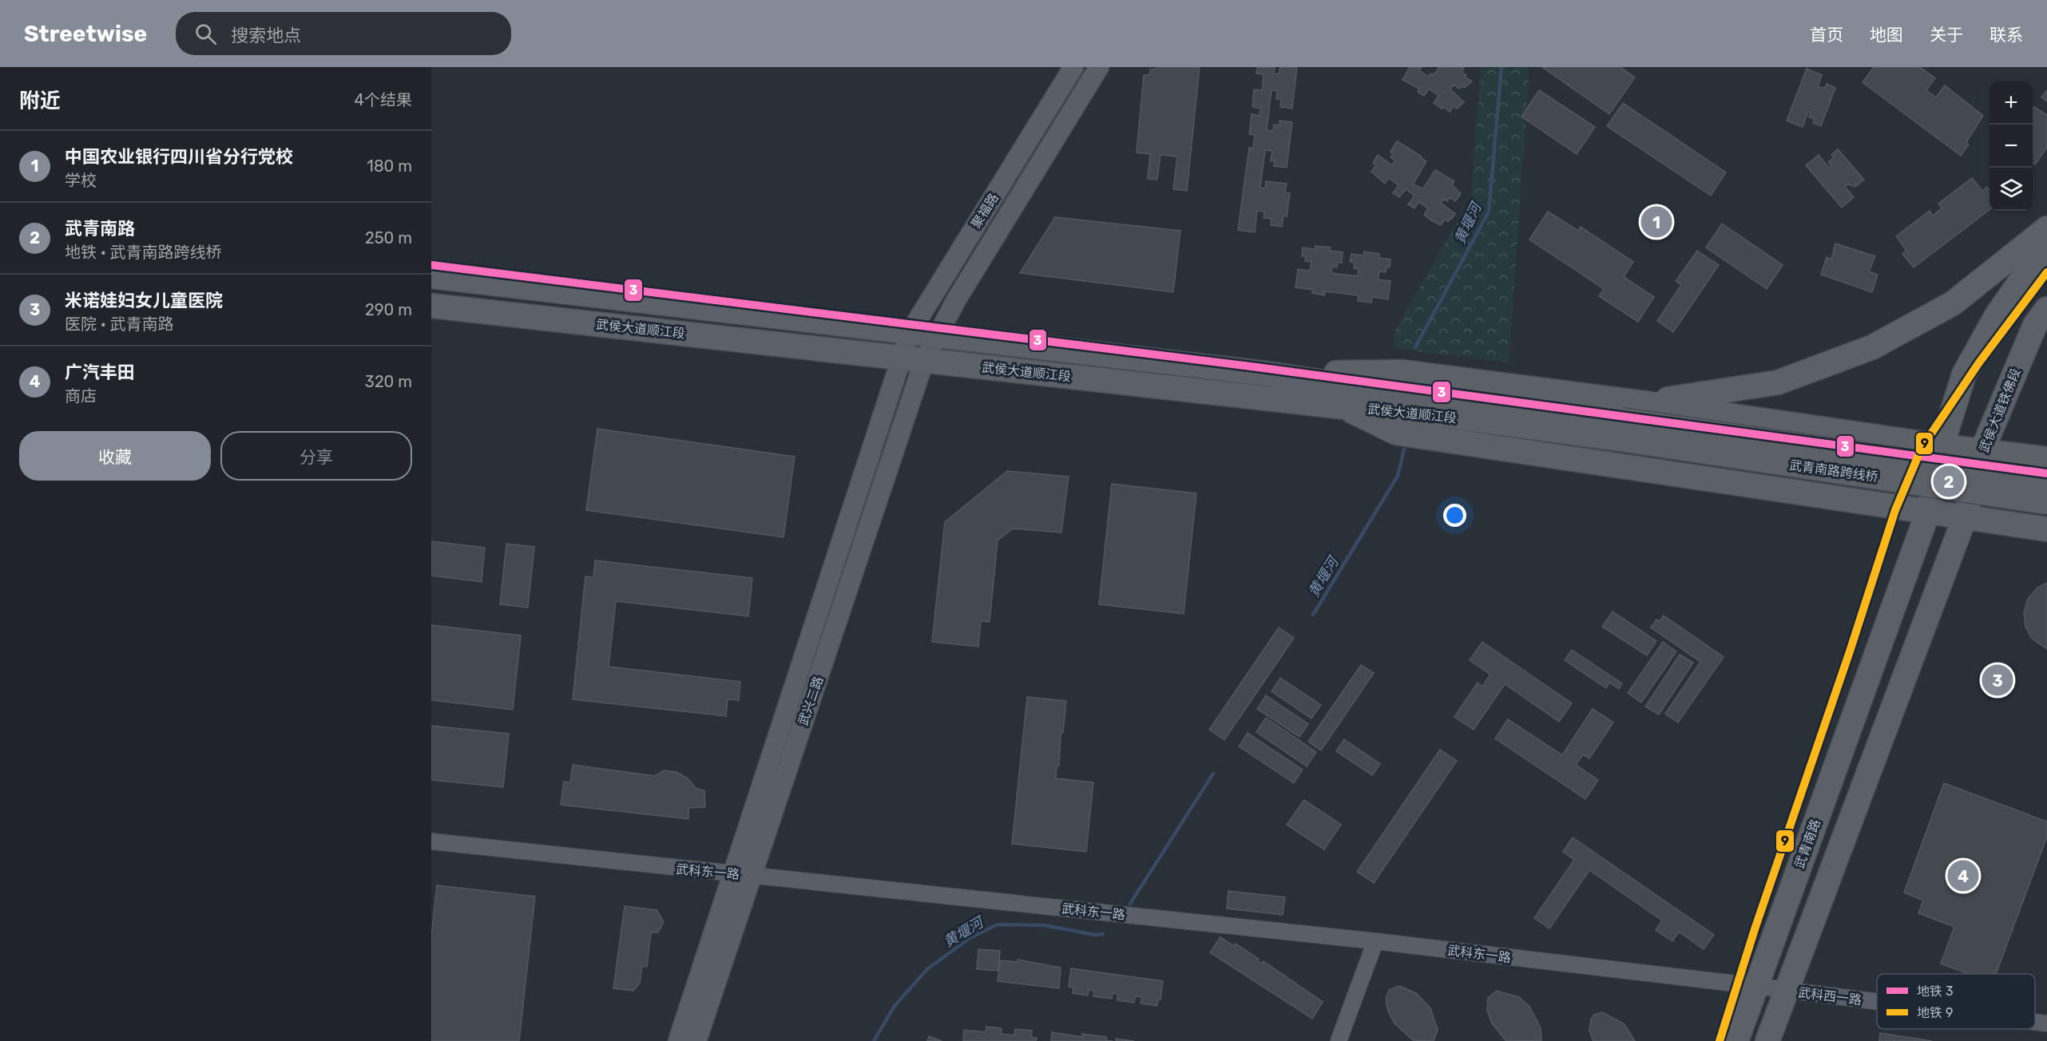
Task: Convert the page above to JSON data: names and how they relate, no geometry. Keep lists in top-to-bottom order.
{
  "streets": {
    "main road": [
      "武侯大道顺江段",
      "武侯大道铁佛段",
      "武青南路跨线桥",
      "武青南路"
    ],
    "street": [
      "聚福路",
      "武兴二路",
      "武科东一路",
      "武科西一路"
    ]
  },
  "crossings": [
    ["聚福路", "武侯大道顺江段"],
    ["聚福路", "武兴二路"],
    ["聚福路", "武科东一路"],
    ["武侯大道顺江段", "武青南路跨线桥"],
    ["武侯大道顺江段", "武兴二路"],
    ["武兴二路", "武科东一路"],
    ["武青南路", "武科东一路"],
    ["武青南路", "武科西一路"],
    ["武科东一路", "武科西一路"]
  ],
  "water": ["黄堰河"],
  "lines": ["metro line 3", "metro line 9"],
  "legend": ["地铁 3", "地铁 9"],
  "page": {
    "header": "Streetwise",
    "search": "搜索地点",
    "nav": [
      "首页",
      "地图",
      "关于",
      "联系"
    ],
    "heading": ["附近", "4个结果"],
    "map_buttons": ["+", "−"],
    "list": [
      {
        "mark": "1",
        "name": "中国农业银行四川省分行党校",
        "note": "学校",
        "value": "180 m"
      },
      {
        "mark": "2",
        "name": "武青南路",
        "note": "地铁 · 武青南路跨线桥",
        "value": "250 m"
      },
      {
        "mark": "3",
        "name": "米诺娃妇女儿童医院",
        "note": "医院 · 武青南路",
        "value": "290 m"
      },
      {
        "mark": "4",
        "name": "广汽丰田",
        "note": "商店",
        "value": "320 m"
      }
    ],
    "pins": [
      "1",
      "2",
      "3",
      "4"
    ],
    "buttons": ["收藏", "分享"]
  }
}
